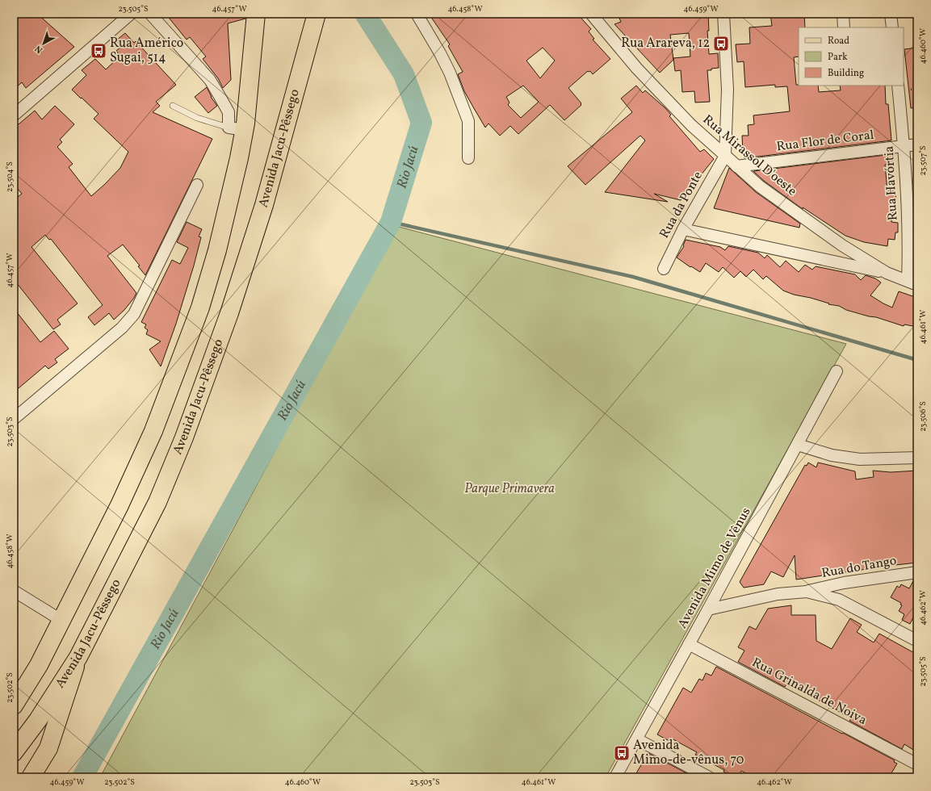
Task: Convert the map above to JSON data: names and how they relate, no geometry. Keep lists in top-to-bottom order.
{
  "streets": {
    "main road": ["Avenida Jacu-Pêssego"],
    "street": [
      "Rua Flor de Coral",
      "Rua Mirassol D'oeste",
      "Rua Havórtia",
      "Rua da Ponte",
      "Rua do Tango",
      "Avenida Mimo de Vênus",
      "Rua Grinalda de Noiva"
    ]
  },
  "crossings": [
    ["Rua Flor de Coral", "Rua Mirassol D'oeste"],
    ["Rua Flor de Coral", "Rua Havórtia"],
    ["Rua Mirassol D'oeste", "Rua Havórtia"],
    ["Rua Mirassol D'oeste", "Rua da Ponte"],
    ["Avenida Mimo de Vênus", "Rua Grinalda de Noiva"]
  ],
  "water": ["Rio Jacú"],
  "parks": ["Parque Primavera"],
  "places": {
    "bus stop": ["Rua Arareva, 12", "Rua Américo Sugai, 514", "Avenida Mimo-de-vênus, 70"]
  },
  "legend": ["Road", "Park", "Building"],
  "north": "bottom left",
  "coordinates": [
    "23.505°S",
    "46.457°W",
    "46.458°W",
    "46.459°W",
    "46.460°W",
    "23.507°S",
    "23.504°S",
    "46.461°W",
    "23.506°S",
    "23.503°S",
    "46.462°W",
    "23.502°S"
  ]
}
